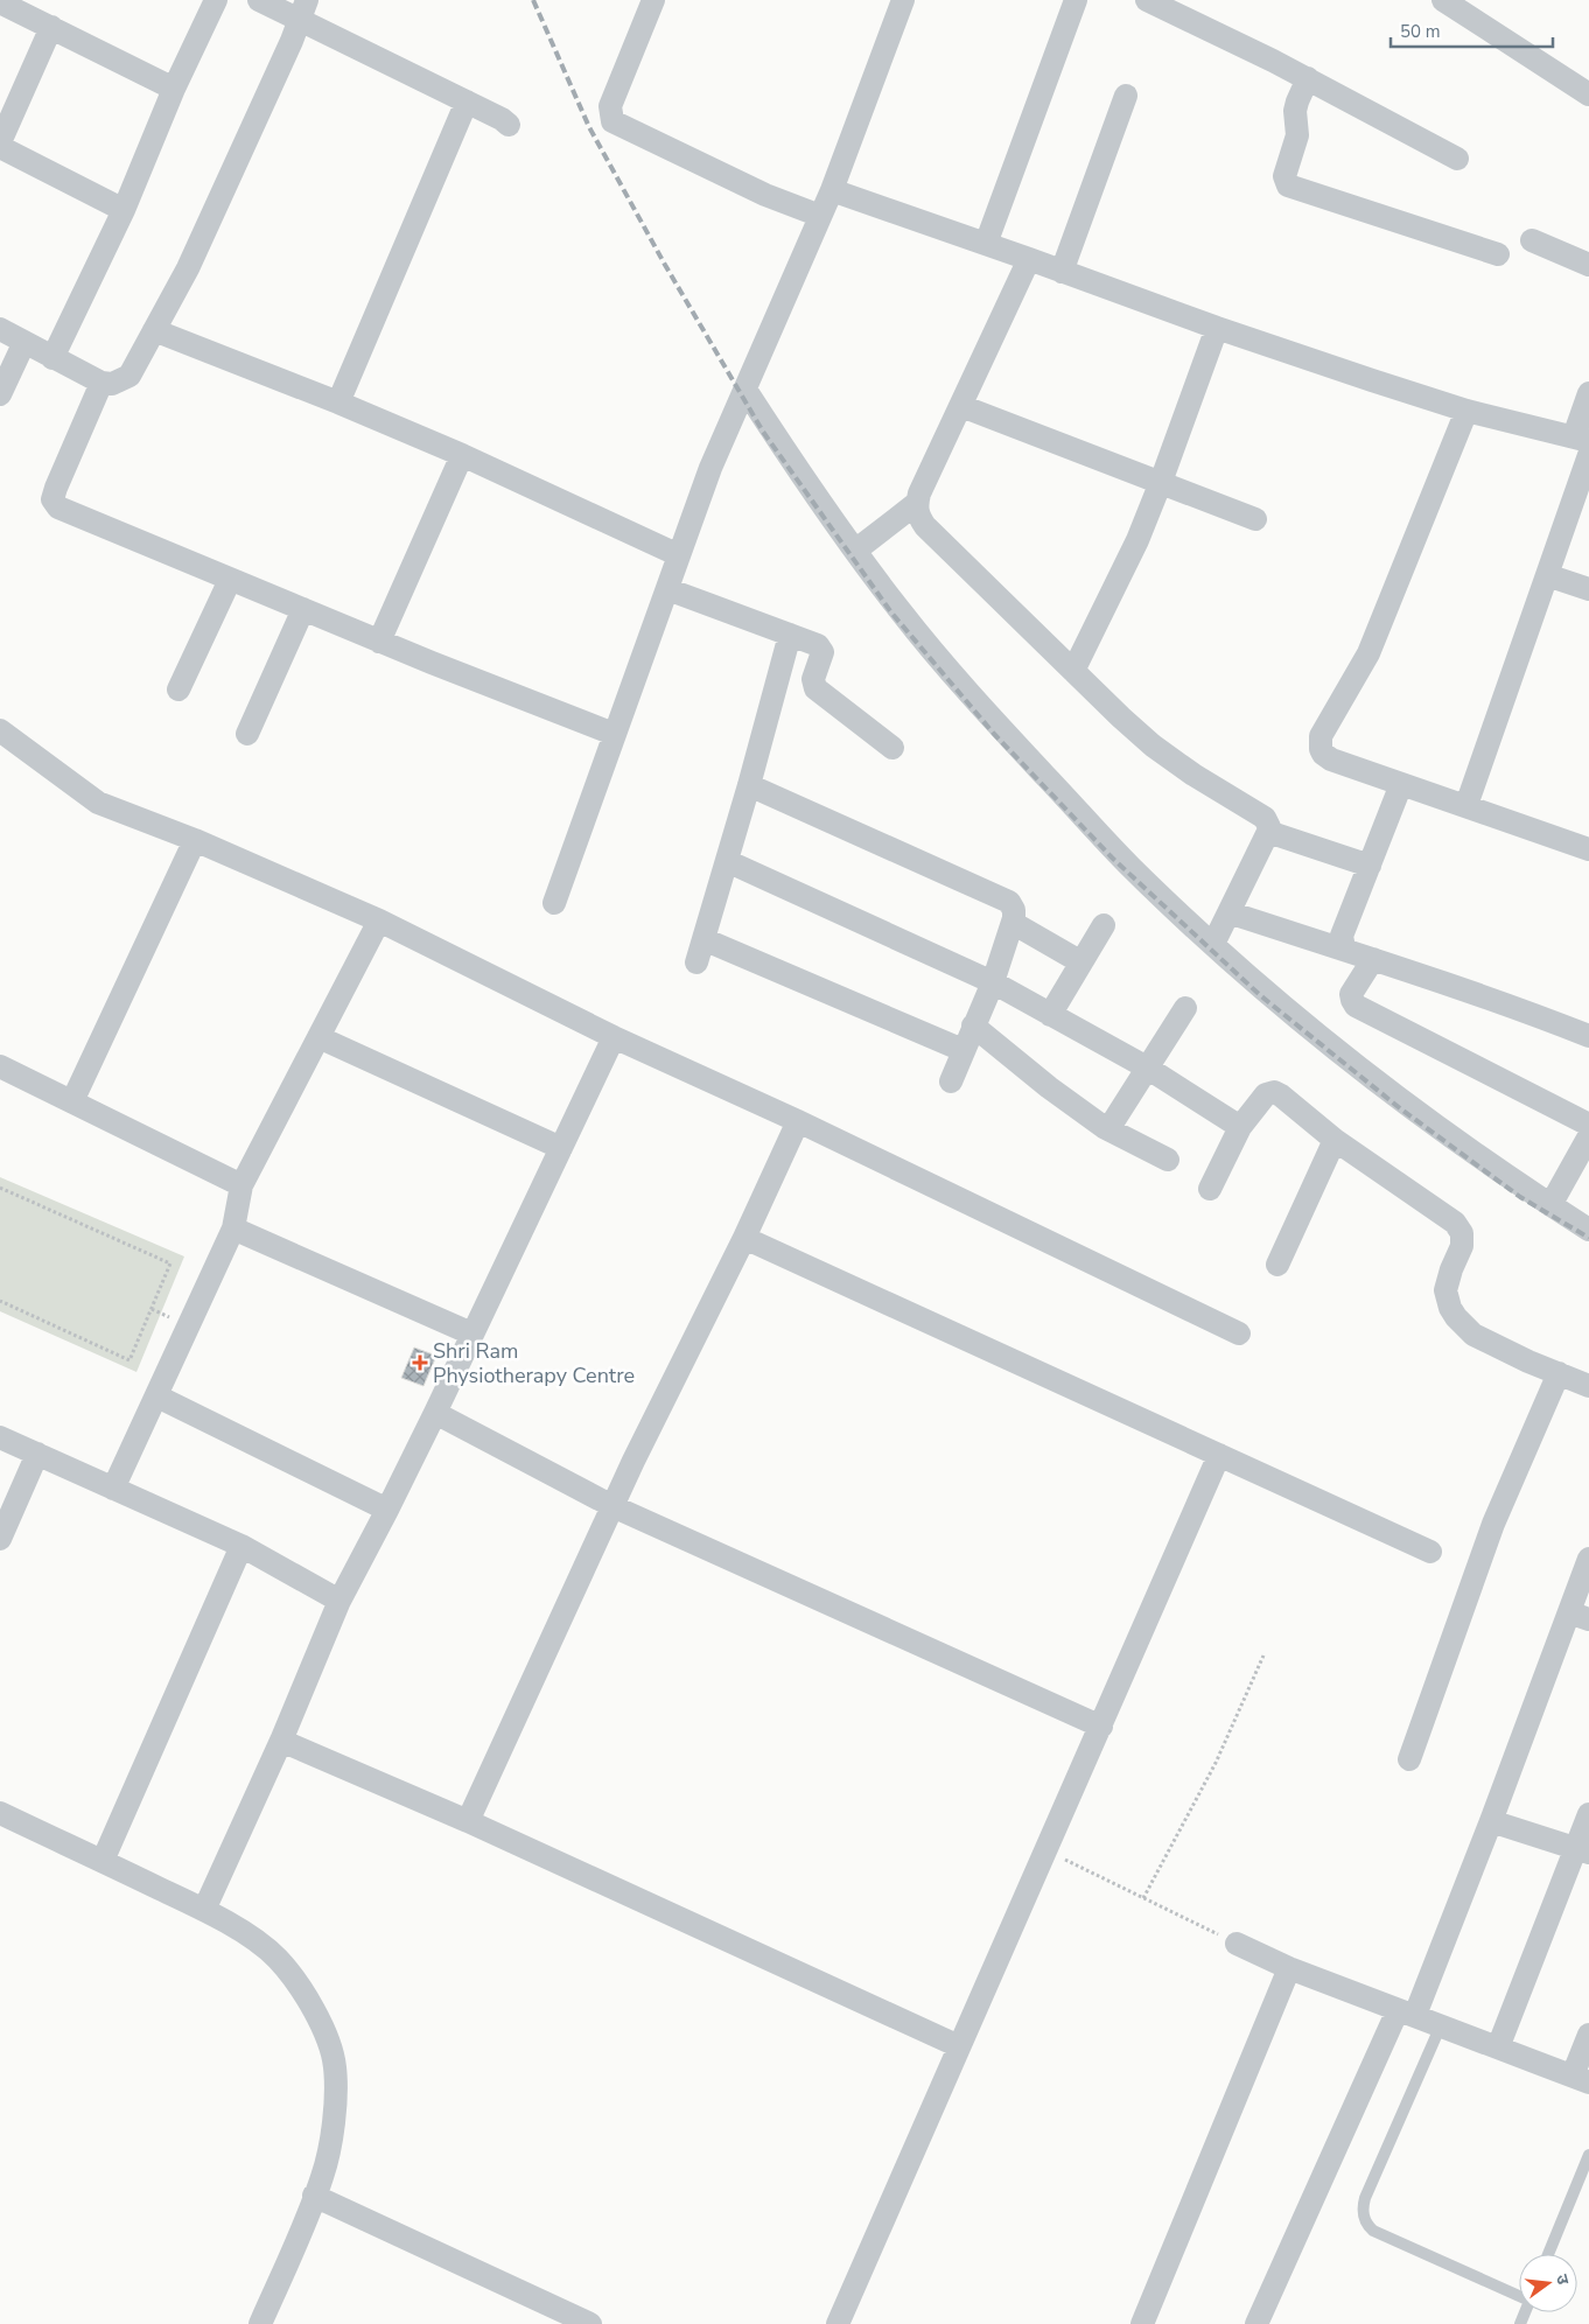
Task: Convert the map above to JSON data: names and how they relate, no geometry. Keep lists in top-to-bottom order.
{
  "places": {
    "health": ["Shri Ram Physiotherapy Centre"]
  },
  "scale_bar": "50 m",
  "north": "right"
}
